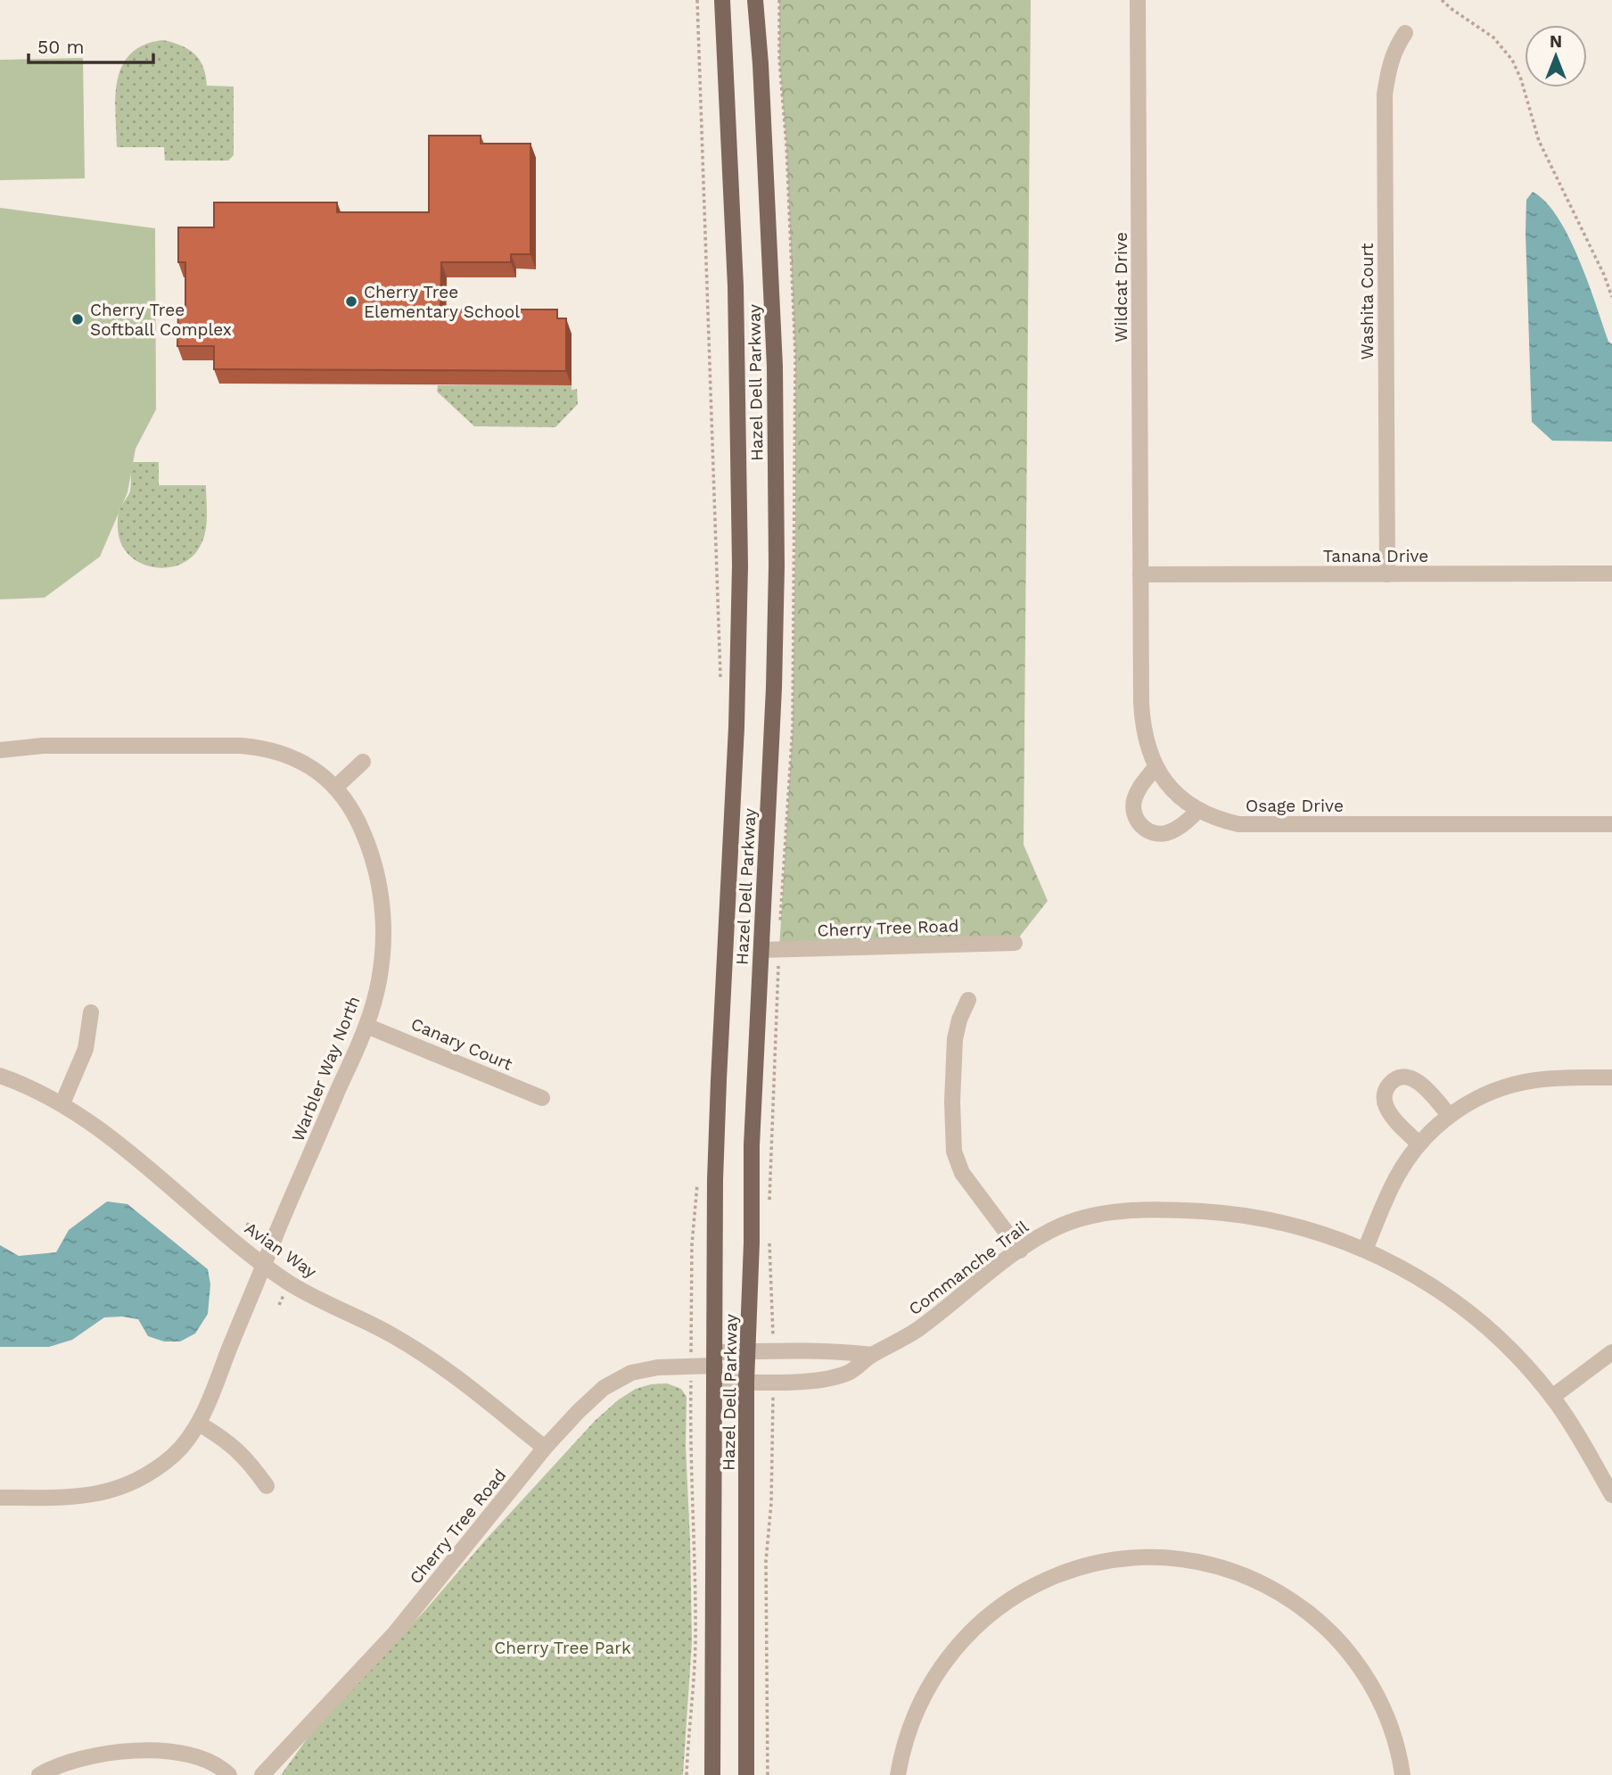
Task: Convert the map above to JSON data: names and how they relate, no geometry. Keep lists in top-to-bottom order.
{
  "streets": {
    "main road": ["Hazel Dell Parkway"],
    "street": [
      "Wildcat Drive",
      "Washita Court",
      "Tanana Drive",
      "Osage Drive",
      "Cherry Tree Road",
      "Canary Court",
      "Warbler Way North",
      "Avian Way",
      "Commanche Trail"
    ]
  },
  "crossings": [
    ["Wildcat Drive", "Tanana Drive"],
    ["Wildcat Drive", "Osage Drive"],
    ["Washita Court", "Tanana Drive"],
    ["Hazel Dell Parkway", "Cherry Tree Road"],
    ["Hazel Dell Parkway", "Commanche Trail"],
    ["Tanana Drive", "Osage Drive"],
    ["Cherry Tree Road", "Avian Way"],
    ["Cherry Tree Road", "Commanche Trail"],
    ["Canary Court", "Warbler Way North"],
    ["Warbler Way North", "Avian Way"]
  ],
  "parks": ["Cherry Tree Park"],
  "places": ["Cherry Tree Elementary School", "Cherry Tree Softball Complex"],
  "scale_bar": "50 m",
  "north": "top"
}
